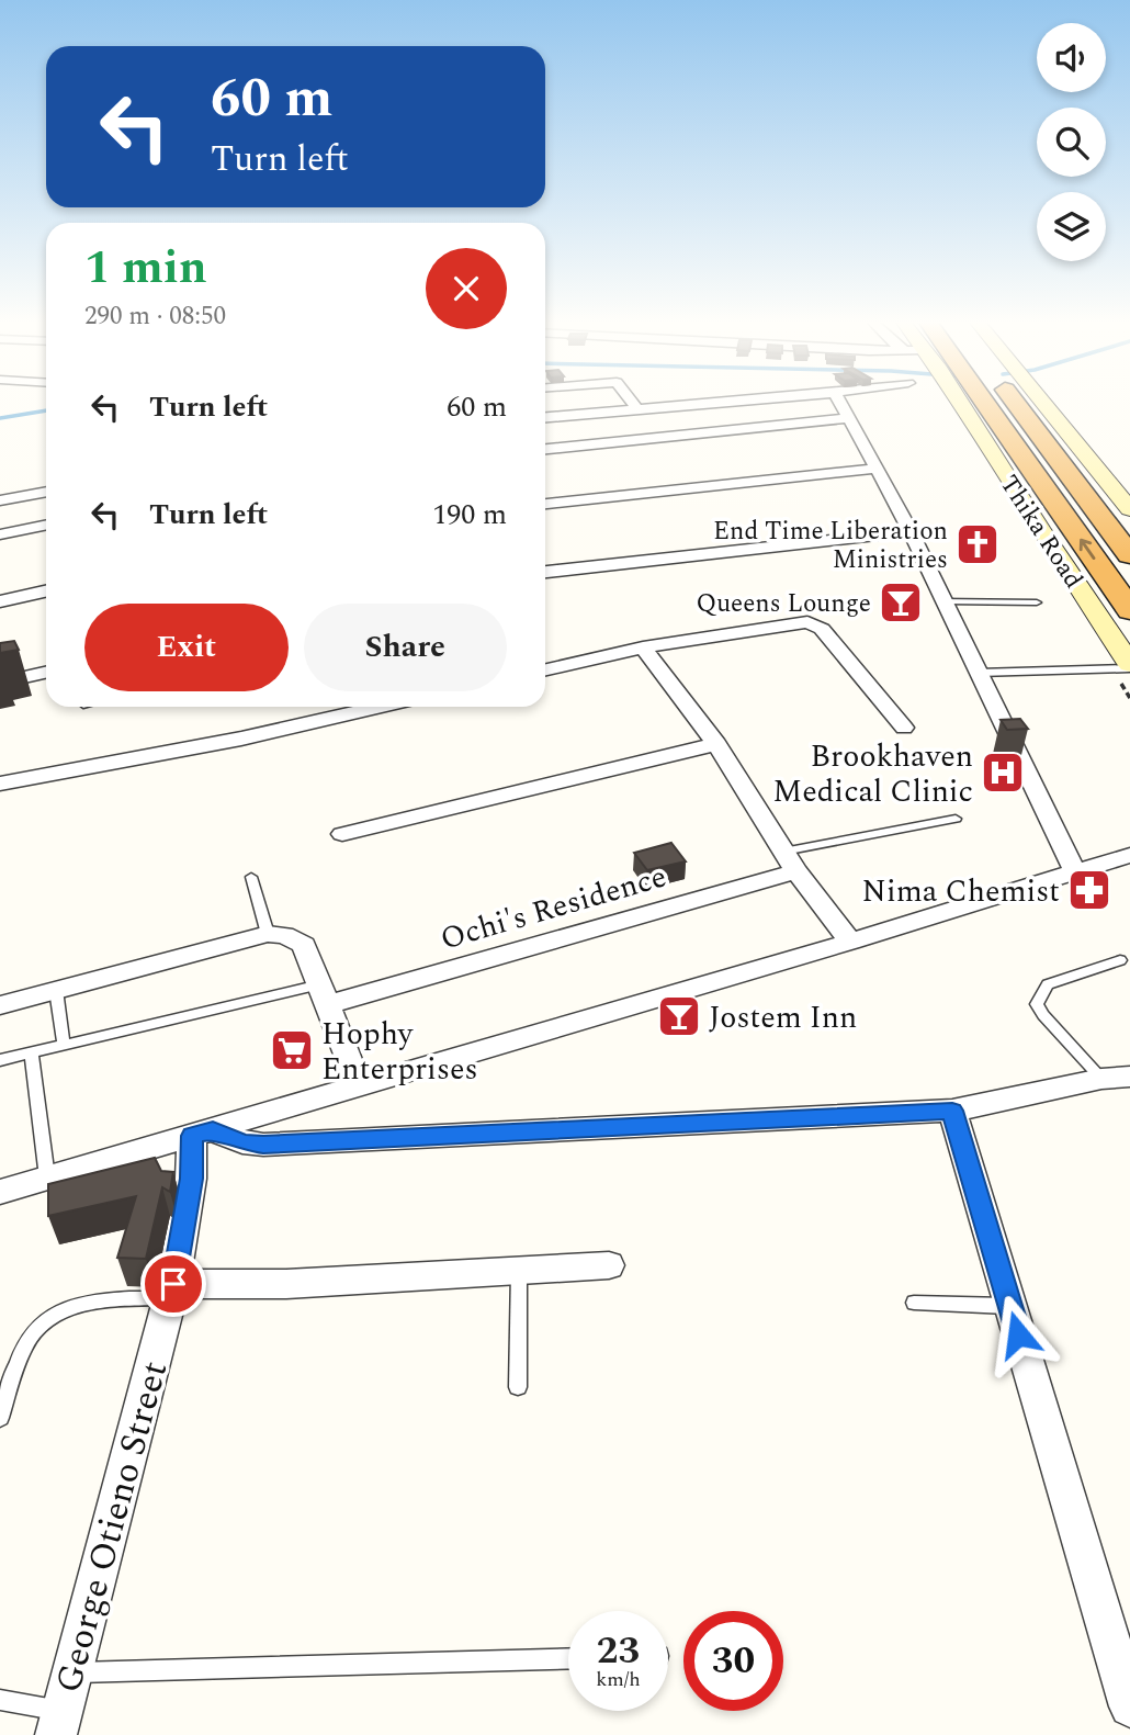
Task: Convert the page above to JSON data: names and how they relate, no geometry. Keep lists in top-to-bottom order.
{
  "streets": {
    "highway": ["Thika Road"],
    "street": ["Ochi's Residence", "George Otieno Street"]
  },
  "places": {
    "church": ["End Time Liberation Ministries"],
    "bar": ["Queens Lounge", "Jostem Inn"],
    "hospital": ["Brookhaven Medical Clinic"],
    "pharmacy": ["Nima Chemist"],
    "supermarket": ["Hophy Enterprises"]
  },
  "page": {
    "turn": ["60 m", "Turn left"],
    "heading": ["1 min", "290 m · 08:50"],
    "list": [
      {
        "name": "Turn left",
        "value": "60 m"
      },
      {
        "name": "Turn left",
        "value": "190 m"
      }
    ],
    "buttons": ["Exit", "Share"],
    "speed": "23 km/h",
    "limit": "30"
  }
}
